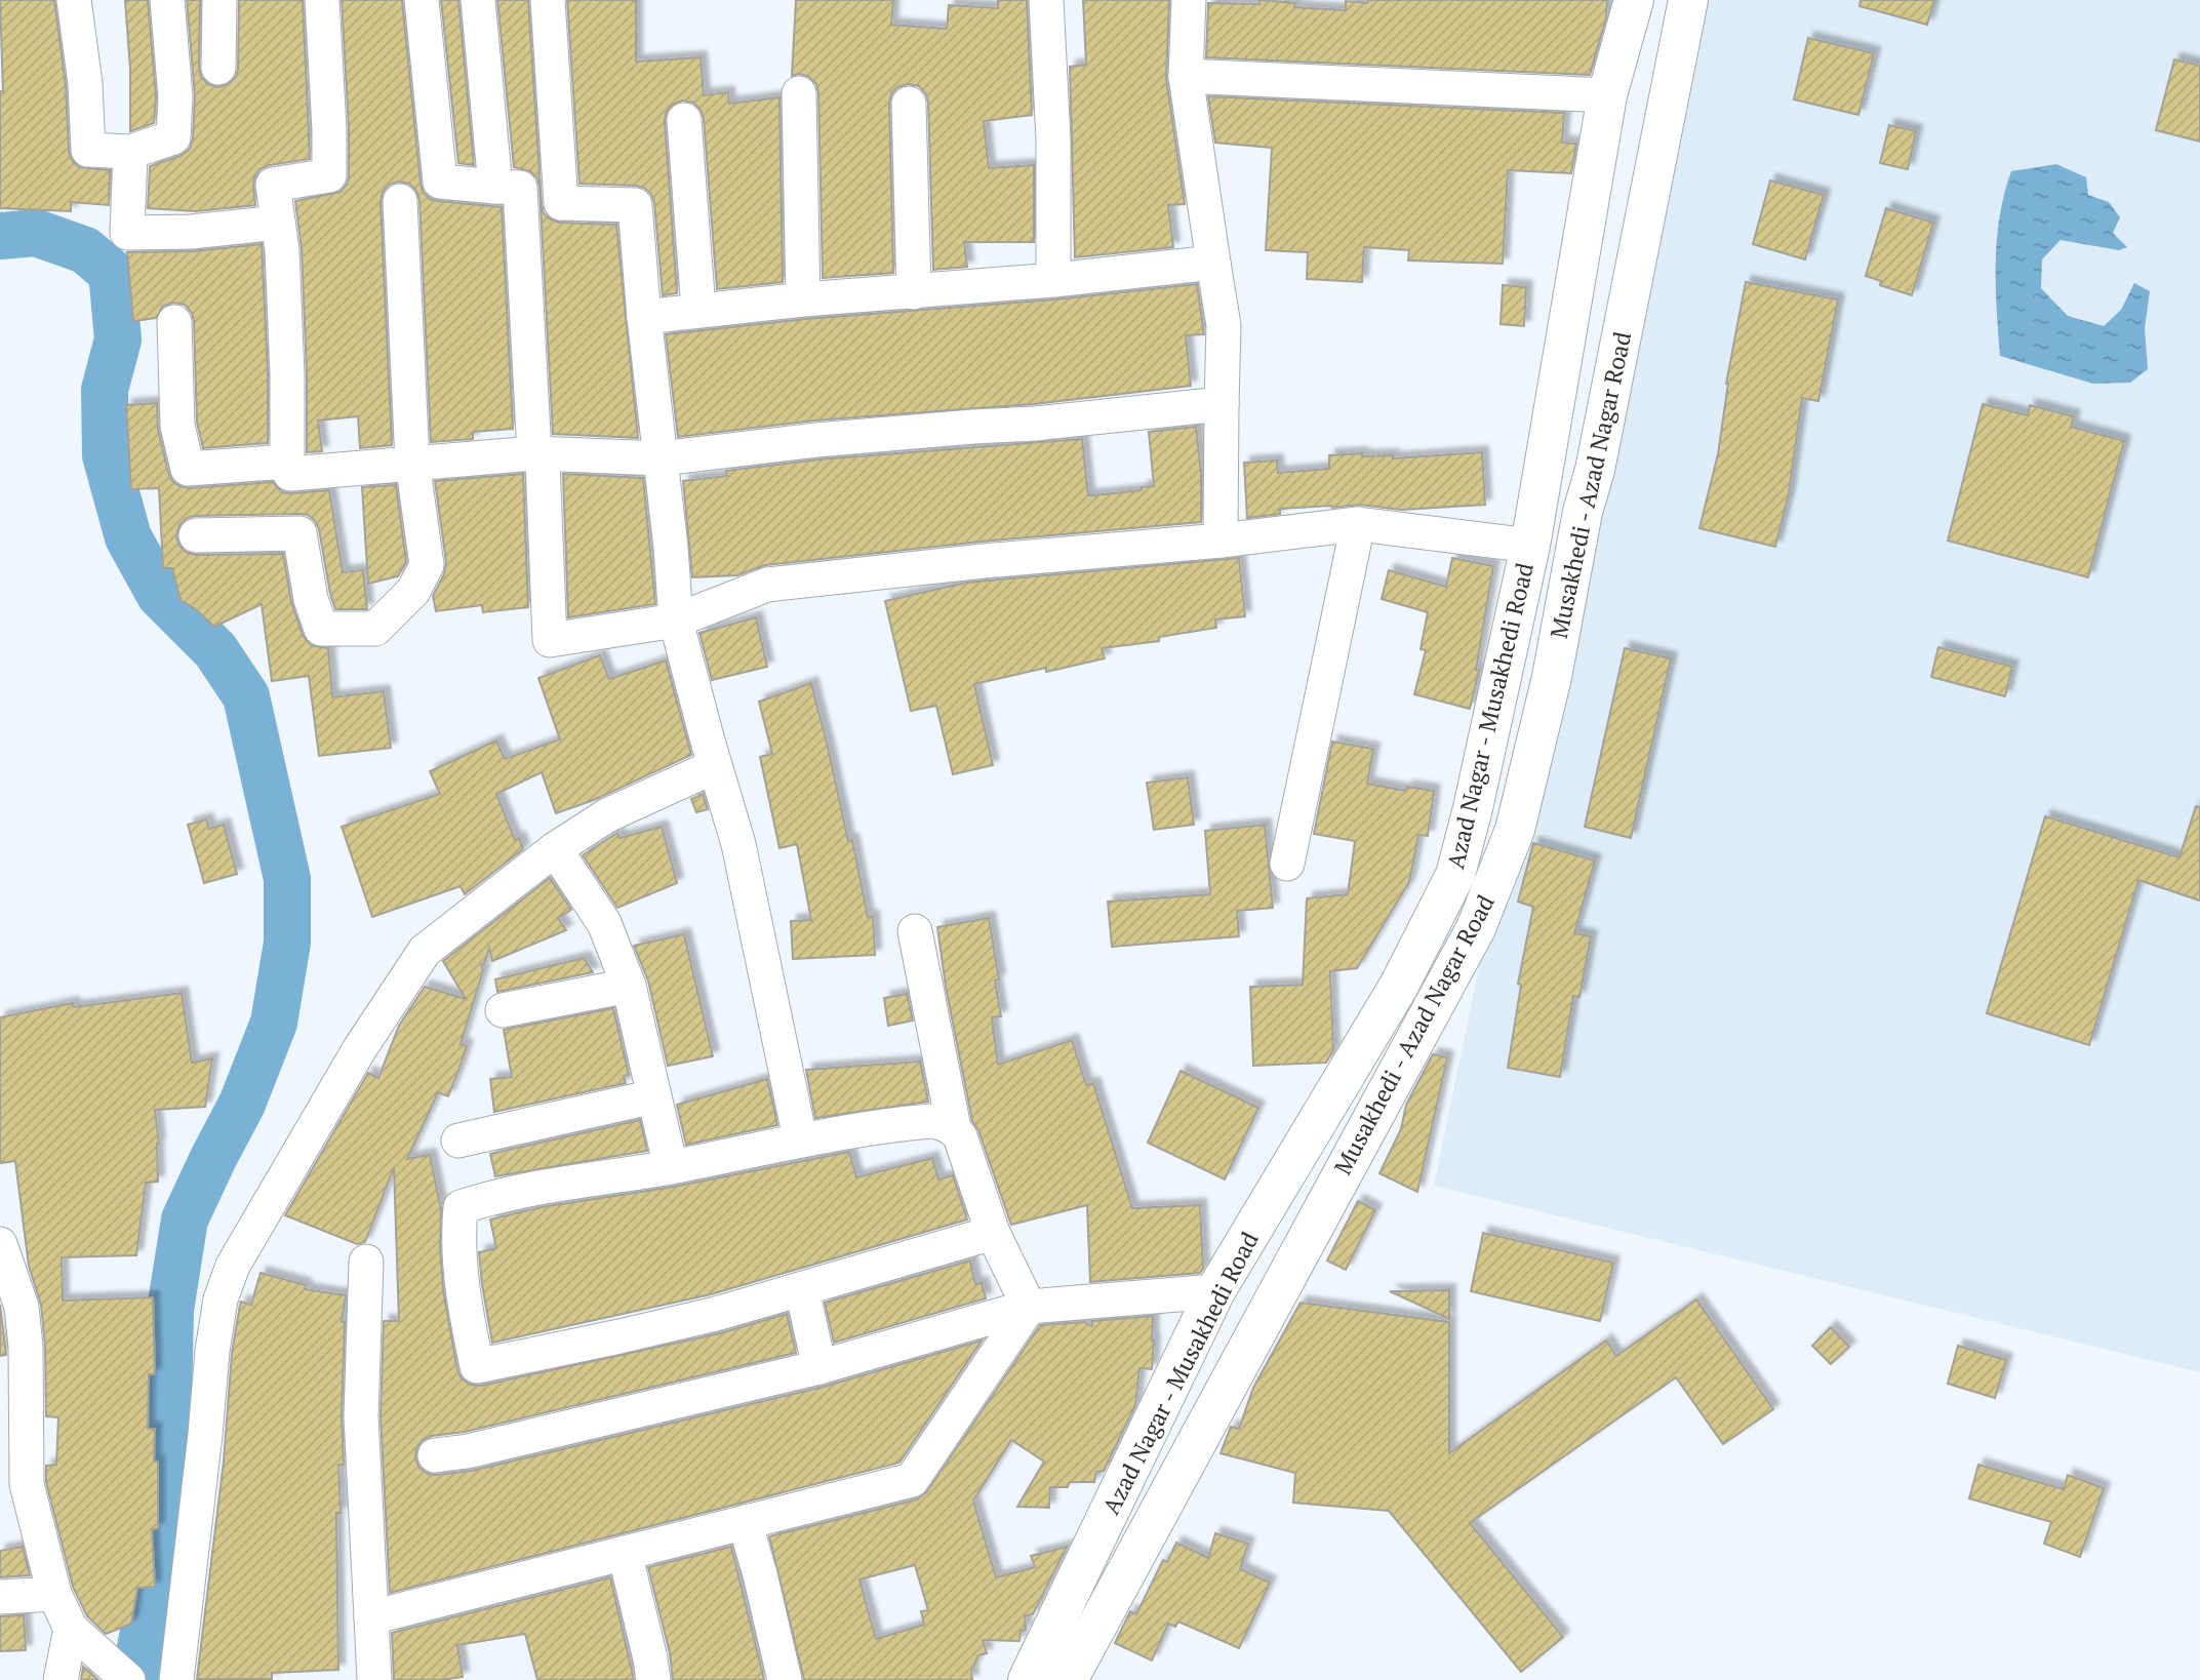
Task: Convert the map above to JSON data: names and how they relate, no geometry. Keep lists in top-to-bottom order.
{
  "streets": {
    "main road": ["Musakhedi - Azad Nagar Road", "Azad Nagar - Musakhedi Road"]
  }
}
